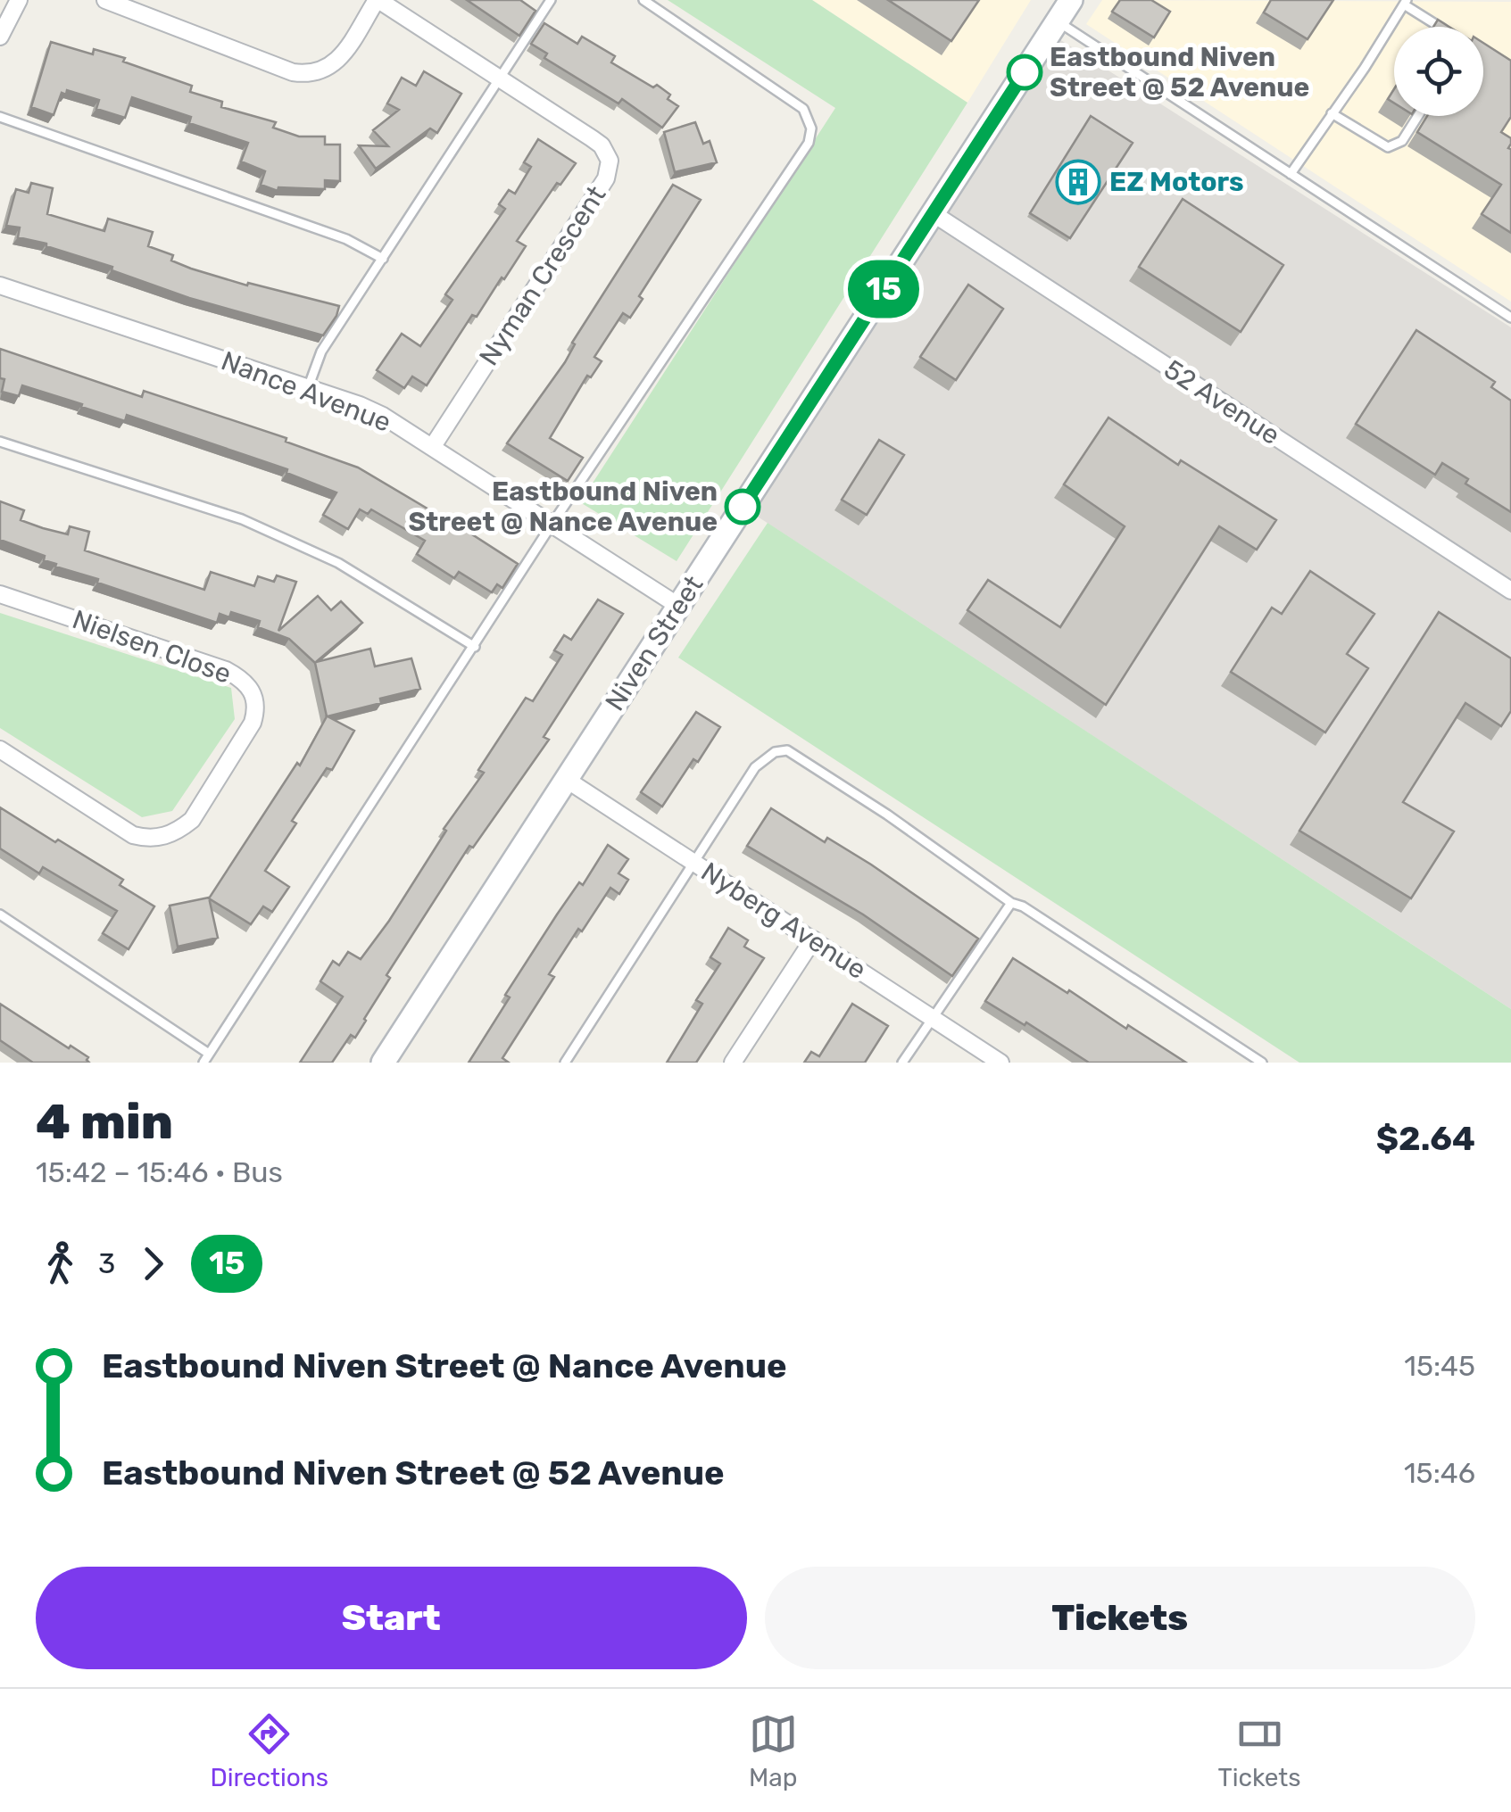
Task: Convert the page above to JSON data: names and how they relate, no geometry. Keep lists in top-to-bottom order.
{
  "streets": {
    "street": [
      "Nyman Crescent",
      "Nance Avenue",
      "52 Avenue",
      "Niven Street",
      "Nielsen Close",
      "Nyberg Avenue"
    ]
  },
  "crossings": [
    ["Nyman Crescent", "Nance Avenue"],
    ["Nance Avenue", "Niven Street"],
    ["52 Avenue", "Niven Street"],
    ["Niven Street", "Nyberg Avenue"]
  ],
  "places": {
    "other": ["Eastbound Niven Street @ 52 Avenue", "Eastbound Niven Street @ Nance Avenue"],
    "building": ["EZ Motors"]
  },
  "lines": ["bus line 15"],
  "page": {
    "on_map": "15",
    "heading": ["4 min", "15:42 – 15:46 · Bus", "$2.64"],
    "legs": ["3", "15"],
    "list": [
      {
        "name": "Eastbound Niven Street @ Nance Avenue",
        "value": "15:45"
      },
      {
        "name": "Eastbound Niven Street @ 52 Avenue",
        "value": "15:46"
      }
    ],
    "buttons": ["Start", "Tickets"],
    "tabs": ["Directions", "Map", "Tickets"]
  }
}
